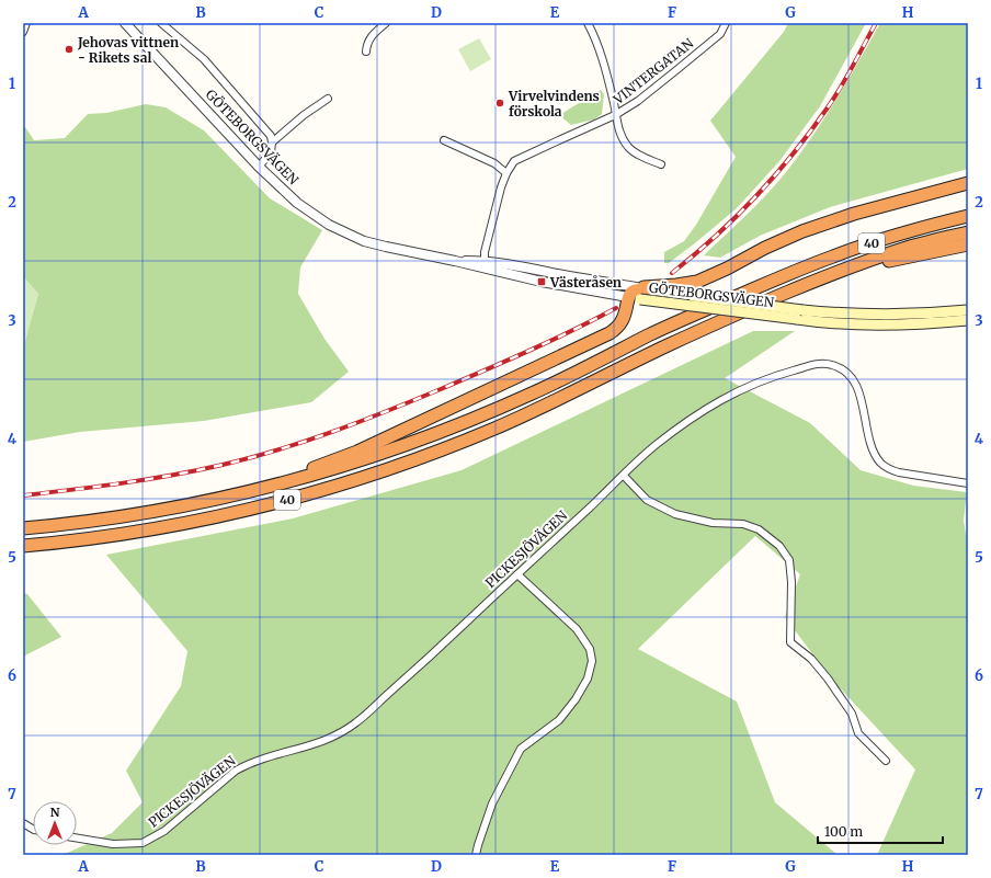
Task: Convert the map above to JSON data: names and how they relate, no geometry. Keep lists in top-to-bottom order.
{
  "streets": {
    "highway": ["40"],
    "main road": ["GÖTEBORGSVÄGEN"],
    "street": ["VINTERGATAN", "PICKESJÖVÄGEN"]
  },
  "crossings": [
    ["VINTERGATAN", "GÖTEBORGSVÄGEN"]
  ],
  "places": {
    "other": ["Jehovas vittnen - Rikets sal", "Virvelvindens förskola"],
    "transit": ["Västeråsen"]
  },
  "scale_bar": "100 m",
  "north": "top",
  "grid": {
    "columns": [
      "A",
      "B",
      "C",
      "D",
      "E",
      "F",
      "G",
      "H"
    ],
    "rows": [
      "1",
      "2",
      "3",
      "4",
      "5",
      "6",
      "7"
    ]
  }
}
